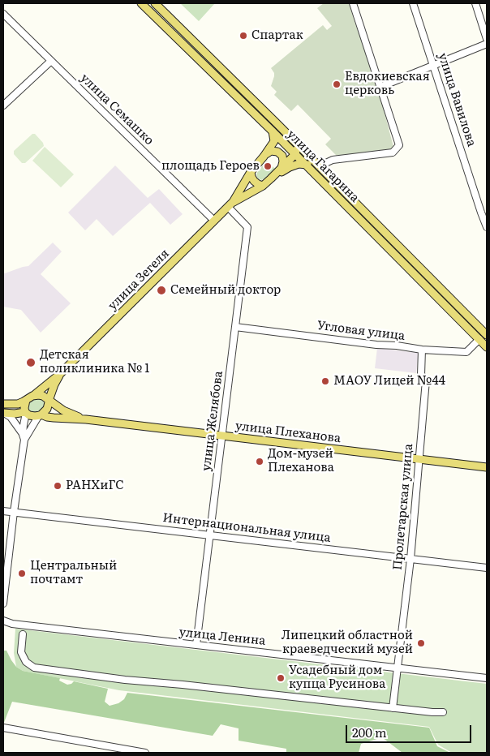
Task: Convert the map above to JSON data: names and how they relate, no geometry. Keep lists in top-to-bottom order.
{
  "streets": {
    "main road": ["улица Гагарина", "улица Зегеля", "улица Плеханова"],
    "street": [
      "улица Вавилова",
      "улица Семашко",
      "Угловая улица",
      "улица Желябова",
      "Пролетарская улица",
      "Интернациональная улица",
      "улица Ленина"
    ]
  },
  "crossings": [
    ["улица Семашко", "улица Зегеля"],
    ["улица Гагарина", "Угловая улица"],
    ["улица Зегеля", "улица Желябова"],
    ["улица Зегеля", "улица Плеханова"],
    ["Угловая улица", "улица Желябова"],
    ["Угловая улица", "Пролетарская улица"],
    ["улица Желябова", "улица Плеханова"],
    ["улица Желябова", "Интернациональная улица"],
    ["улица Желябова", "улица Ленина"],
    ["улица Плеханова", "Пролетарская улица"],
    ["Пролетарская улица", "Интернациональная улица"],
    ["Пролетарская улица", "улица Ленина"]
  ],
  "places": [
    "Спартак",
    "Евдокиевская церковь",
    "площадь Героев",
    "Семейный доктор",
    "Детская поликлиника № 1",
    "МАОУ Лицей №44",
    "Дом-музей Плеханова",
    "РАНХиГС",
    "Центральный почтамт",
    "Липецкий областной краеведческий музей",
    "Усадебный дом купца Русинова"
  ],
  "scale_bar": "200 m"
}
